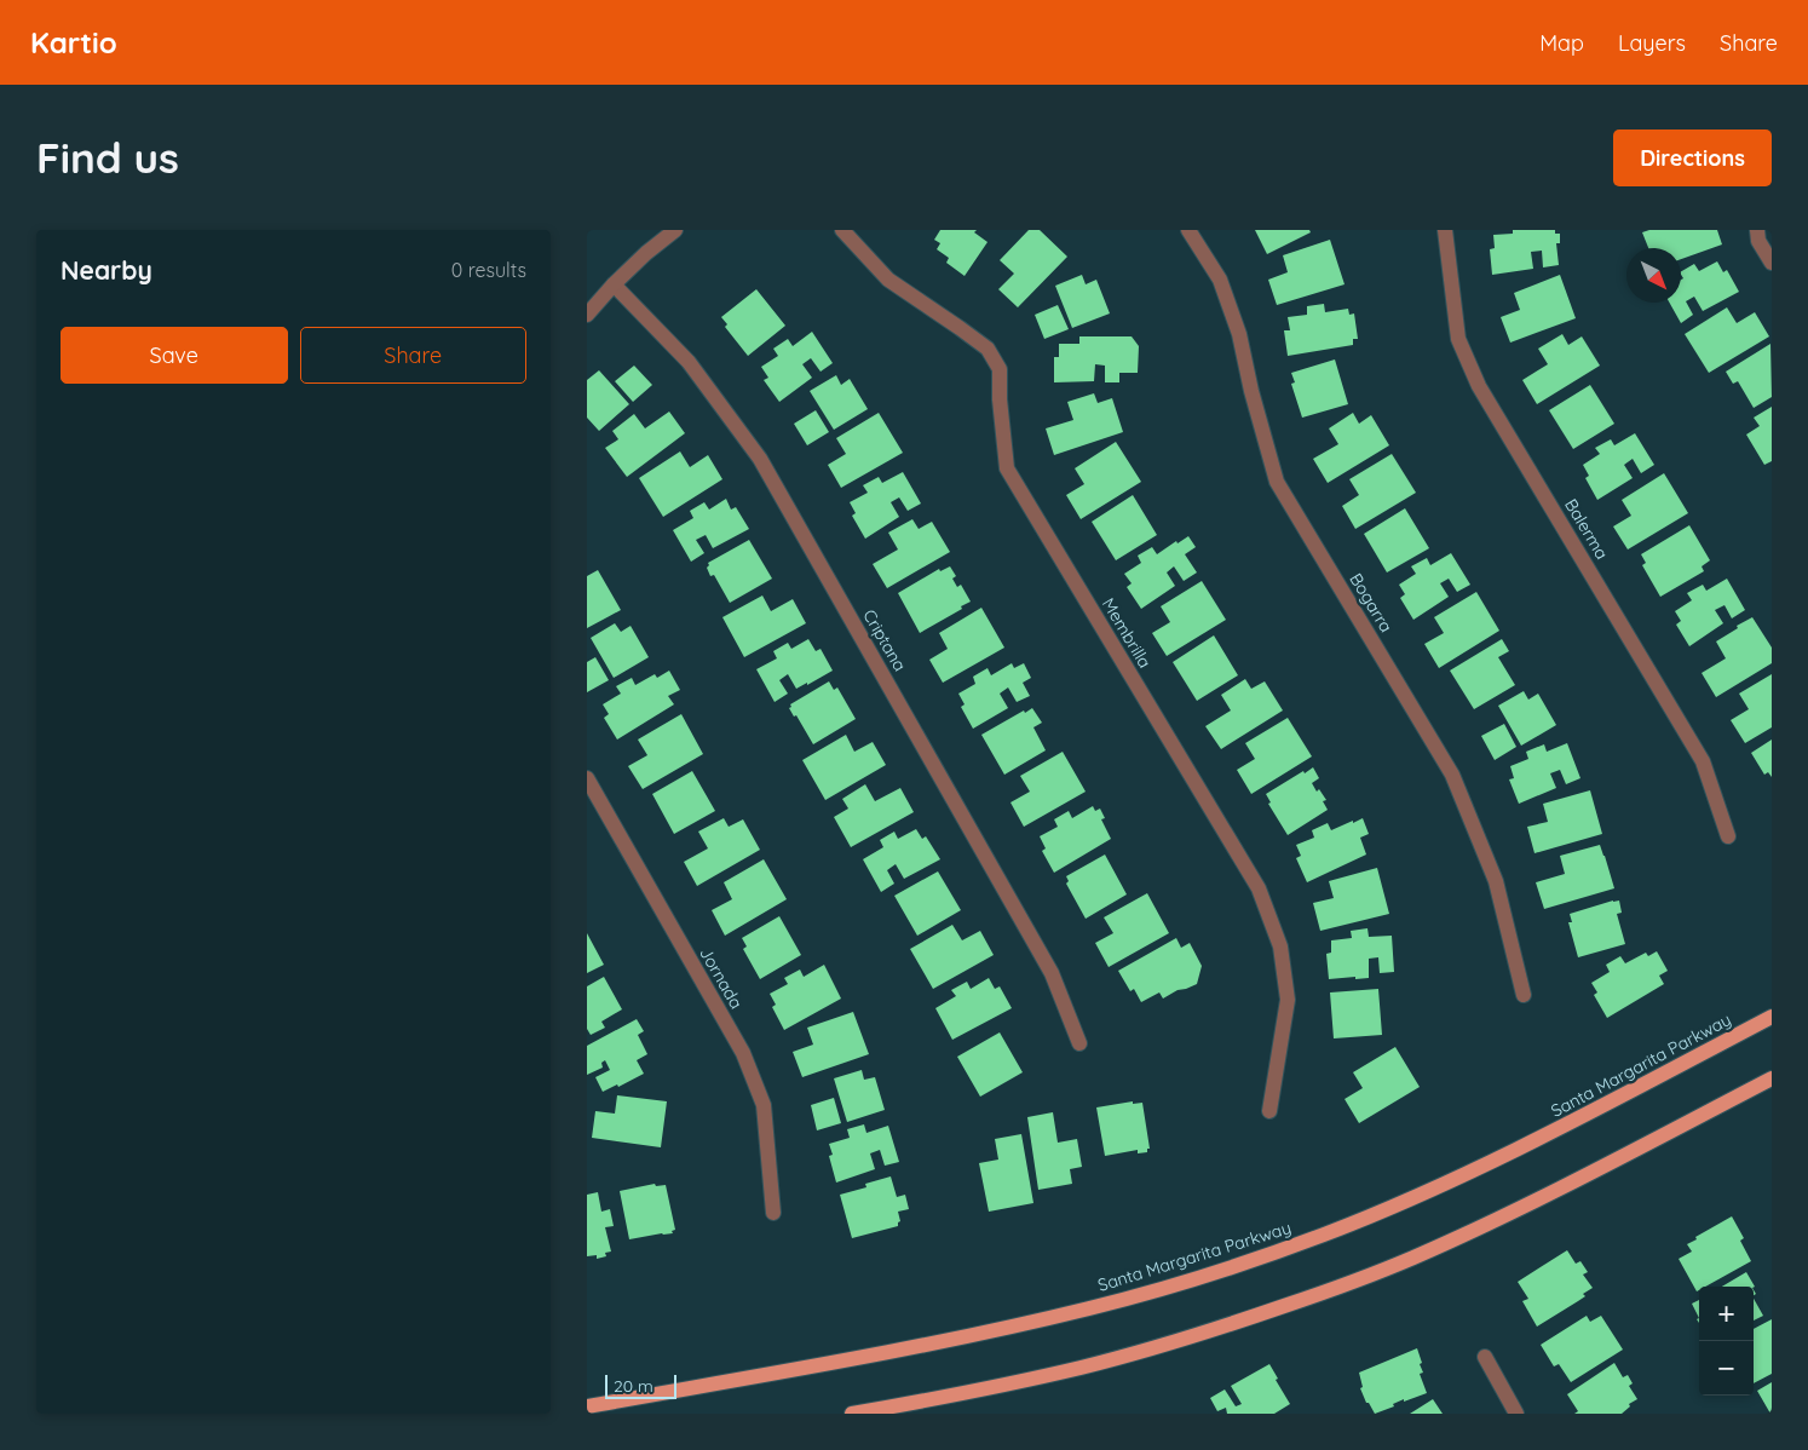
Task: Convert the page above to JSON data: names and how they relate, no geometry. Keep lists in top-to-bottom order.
{
  "streets": {
    "main road": ["Santa Margarita Parkway"],
    "street": [
      "Balerma",
      "Bogarra",
      "Membrilla",
      "Criptana",
      "Jornada"
    ]
  },
  "scale_bar": "20 m",
  "north": "bottom right",
  "page": {
    "header": "Kartio",
    "nav": ["Map", "Layers", "Share"],
    "buttons": [
      "Directions",
      ["Save", "Share"]
    ],
    "title": "Find us",
    "heading": ["Nearby", "0 results"],
    "map_buttons": ["+", "−"],
    "scale": "20 m"
  }
}
